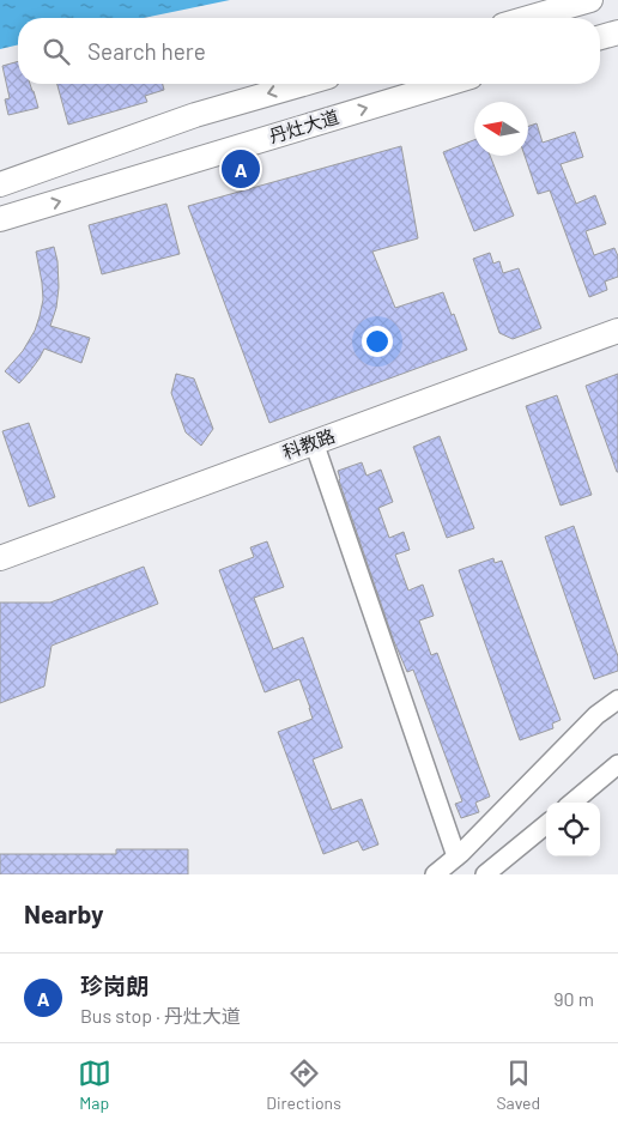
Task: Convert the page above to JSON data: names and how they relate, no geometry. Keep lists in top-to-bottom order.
{
  "streets": {
    "main road": ["丹灶大道", "科教路"]
  },
  "north": "left",
  "page": {
    "search": "Search here",
    "pins": "A",
    "heading": "Nearby",
    "list": [
      {
        "mark": "A",
        "name": "珍岗朗",
        "note": "Bus stop · 丹灶大道",
        "value": "90 m"
      }
    ],
    "nav": ["Map", "Directions", "Saved"]
  }
}
